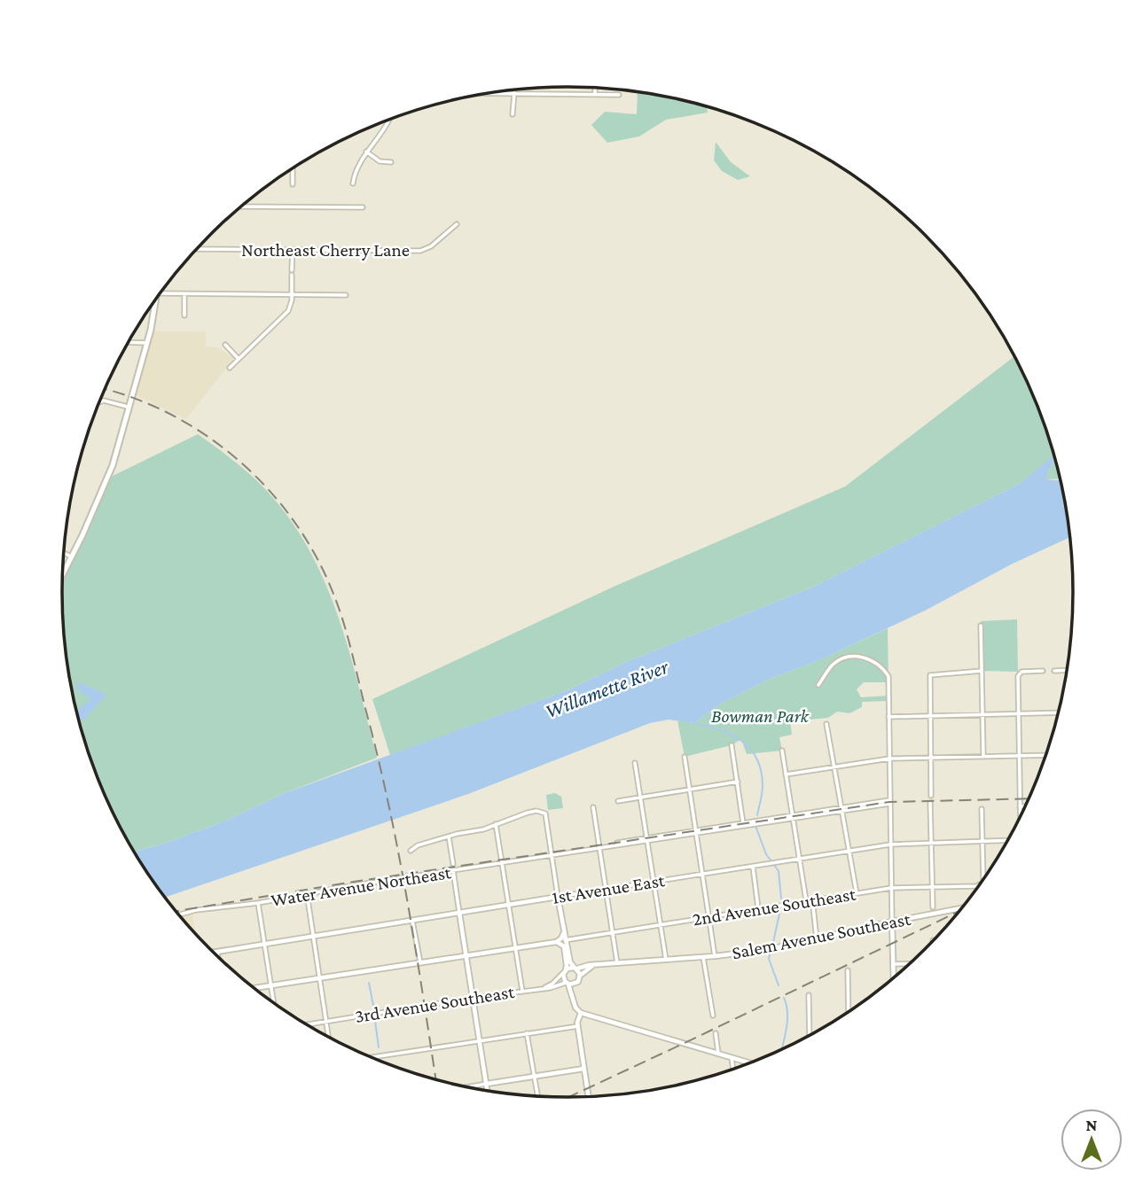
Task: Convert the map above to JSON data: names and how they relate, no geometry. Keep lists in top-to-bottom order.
{
  "streets": {
    "main road": ["1st Avenue East", "Salem Avenue Southeast"],
    "street": [
      "Northeast Cherry Lane",
      "Water Avenue Northeast",
      "2nd Avenue Southeast",
      "3rd Avenue Southeast"
    ]
  },
  "crossings": [
    ["1st Avenue East", "2nd Avenue Southeast"],
    ["Salem Avenue Southeast", "3rd Avenue Southeast"]
  ],
  "water": ["Willamette River"],
  "parks": ["Bowman Park"],
  "north": "top"
}
